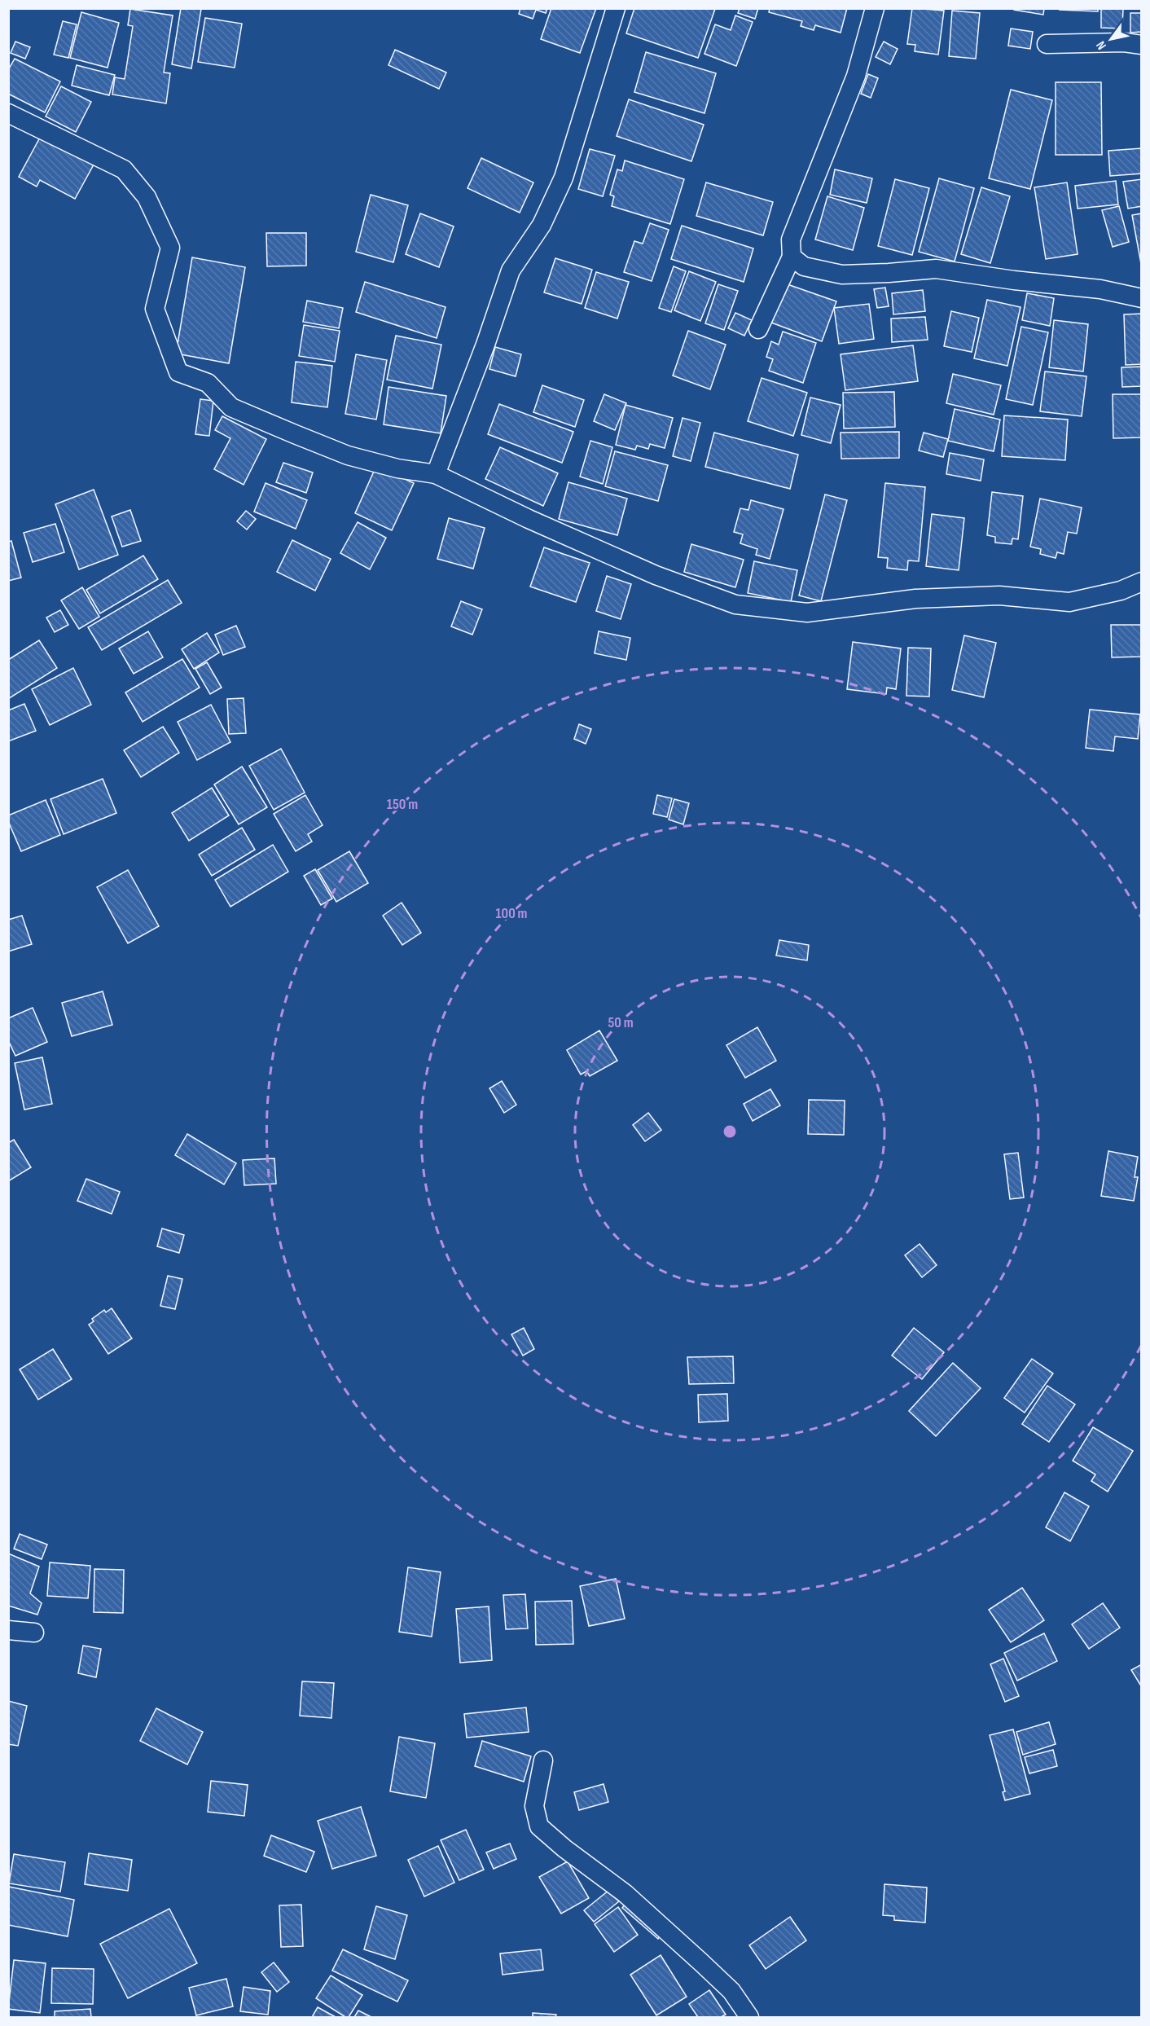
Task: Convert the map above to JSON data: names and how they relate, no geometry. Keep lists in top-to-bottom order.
{
  "north": "bottom left",
  "rings": ["150 m", "100 m", "50 m"]
}
